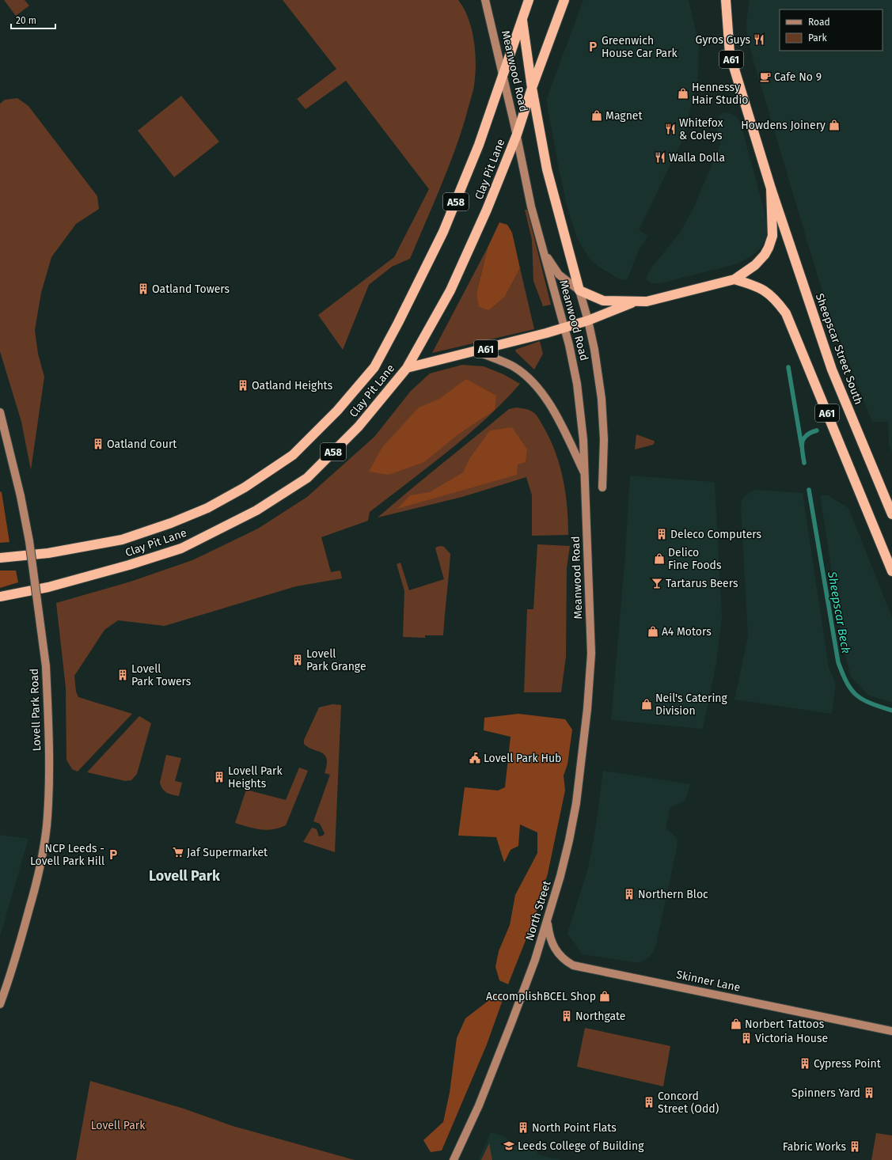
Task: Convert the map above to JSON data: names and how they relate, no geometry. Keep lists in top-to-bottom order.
{
  "streets": {
    "highway": [
      "A61",
      "Meanwood Road",
      "Clay Pit Lane",
      "A58",
      "Sheepscar Street South"
    ],
    "street": ["Lovell Park Road", "North Street", "Skinner Lane"]
  },
  "crossings": [
    ["A61", "Sheepscar Street South"],
    ["Meanwood Road", "Clay Pit Lane"],
    ["Meanwood Road", "Sheepscar Street South"],
    ["Meanwood Road", "North Street"],
    ["Clay Pit Lane", "Sheepscar Street South"],
    ["North Street", "Skinner Lane"]
  ],
  "districts": ["Lovell Park"],
  "water": ["Sheepscar Beck"],
  "parks": ["Lovell Park"],
  "places": {
    "restaurant": ["Gyros Guys", "Whitefox & Coleys", "Walla Dolla"],
    "parking": ["Greenwich House Car Park", "NCP Leeds - Lovell Park Hill"],
    "cafe": ["Cafe No 9"],
    "shop": [
      "Hennessy Hair Studio",
      "Magnet",
      "Howdens Joinery",
      "Delico Fine Foods",
      "A4 Motors",
      "Neil's Catering Division",
      "AccomplishBCEL Shop",
      "Norbert Tattoos"
    ],
    "building": [
      "Oatland Towers",
      "Oatland Heights",
      "Oatland Court",
      "Deleco Computers",
      "Lovell Park Grange",
      "Lovell Park Towers",
      "Lovell Park Heights",
      "Northern Bloc",
      "Northgate",
      "Victoria House",
      "Cypress Point",
      "Spinners Yard",
      "Concord Street (Odd)",
      "North Point Flats",
      "Fabric Works"
    ],
    "bar": ["Tartarus Beers"],
    "public building": ["Lovell Park Hub"],
    "supermarket": ["Jaf Supermarket"],
    "school or university": ["Leeds College of Building"]
  },
  "legend": ["Road", "Park"],
  "scale_bar": "20 m"
}
